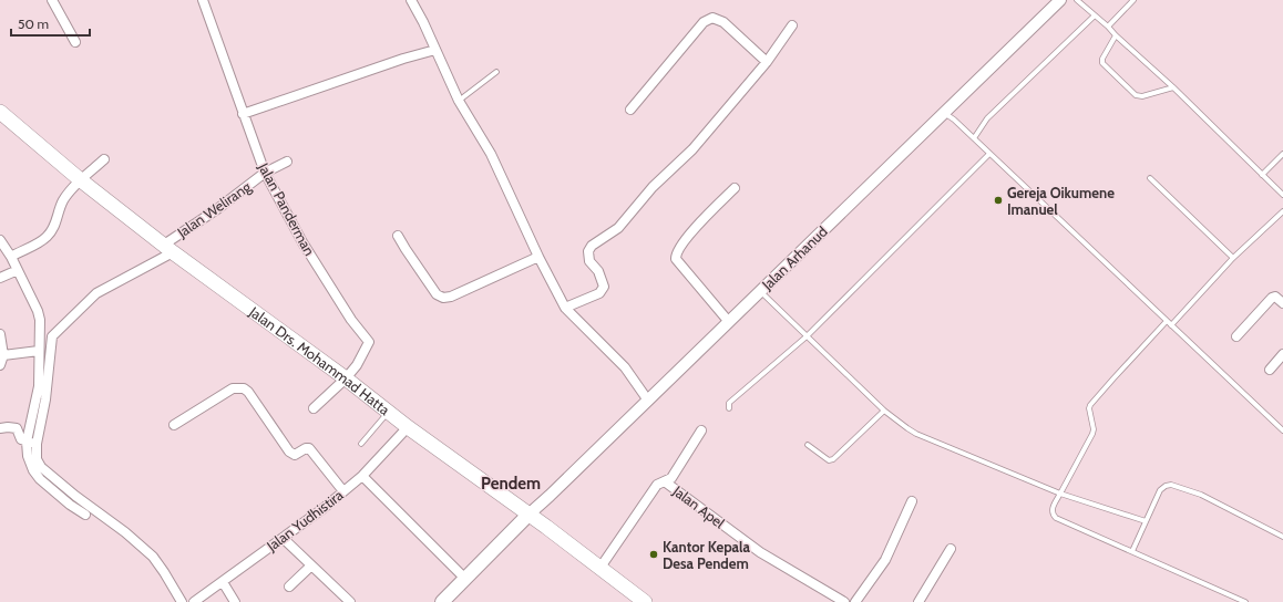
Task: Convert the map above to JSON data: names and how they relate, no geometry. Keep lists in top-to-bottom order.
{
  "streets": {
    "main road": ["Jalan Drs. Mohammad Hatta"],
    "street": [
      "Jalan Welirang",
      "Jalan Panderman",
      "Jalan Arhanud",
      "Jalan Apel",
      "Jalan Yudhistira"
    ]
  },
  "crossings": [
    ["Jalan Welirang", "Jalan Panderman"],
    ["Jalan Welirang", "Jalan Drs. Mohammad Hatta"],
    ["Jalan Panderman", "Jalan Drs. Mohammad Hatta"],
    ["Jalan Arhanud", "Jalan Drs. Mohammad Hatta"],
    ["Jalan Drs. Mohammad Hatta", "Jalan Yudhistira"]
  ],
  "districts": ["Pendem"],
  "places": ["Gereja Oikumene Imanuel", "Kantor Kepala Desa Pendem"],
  "scale_bar": "50 m"
}
